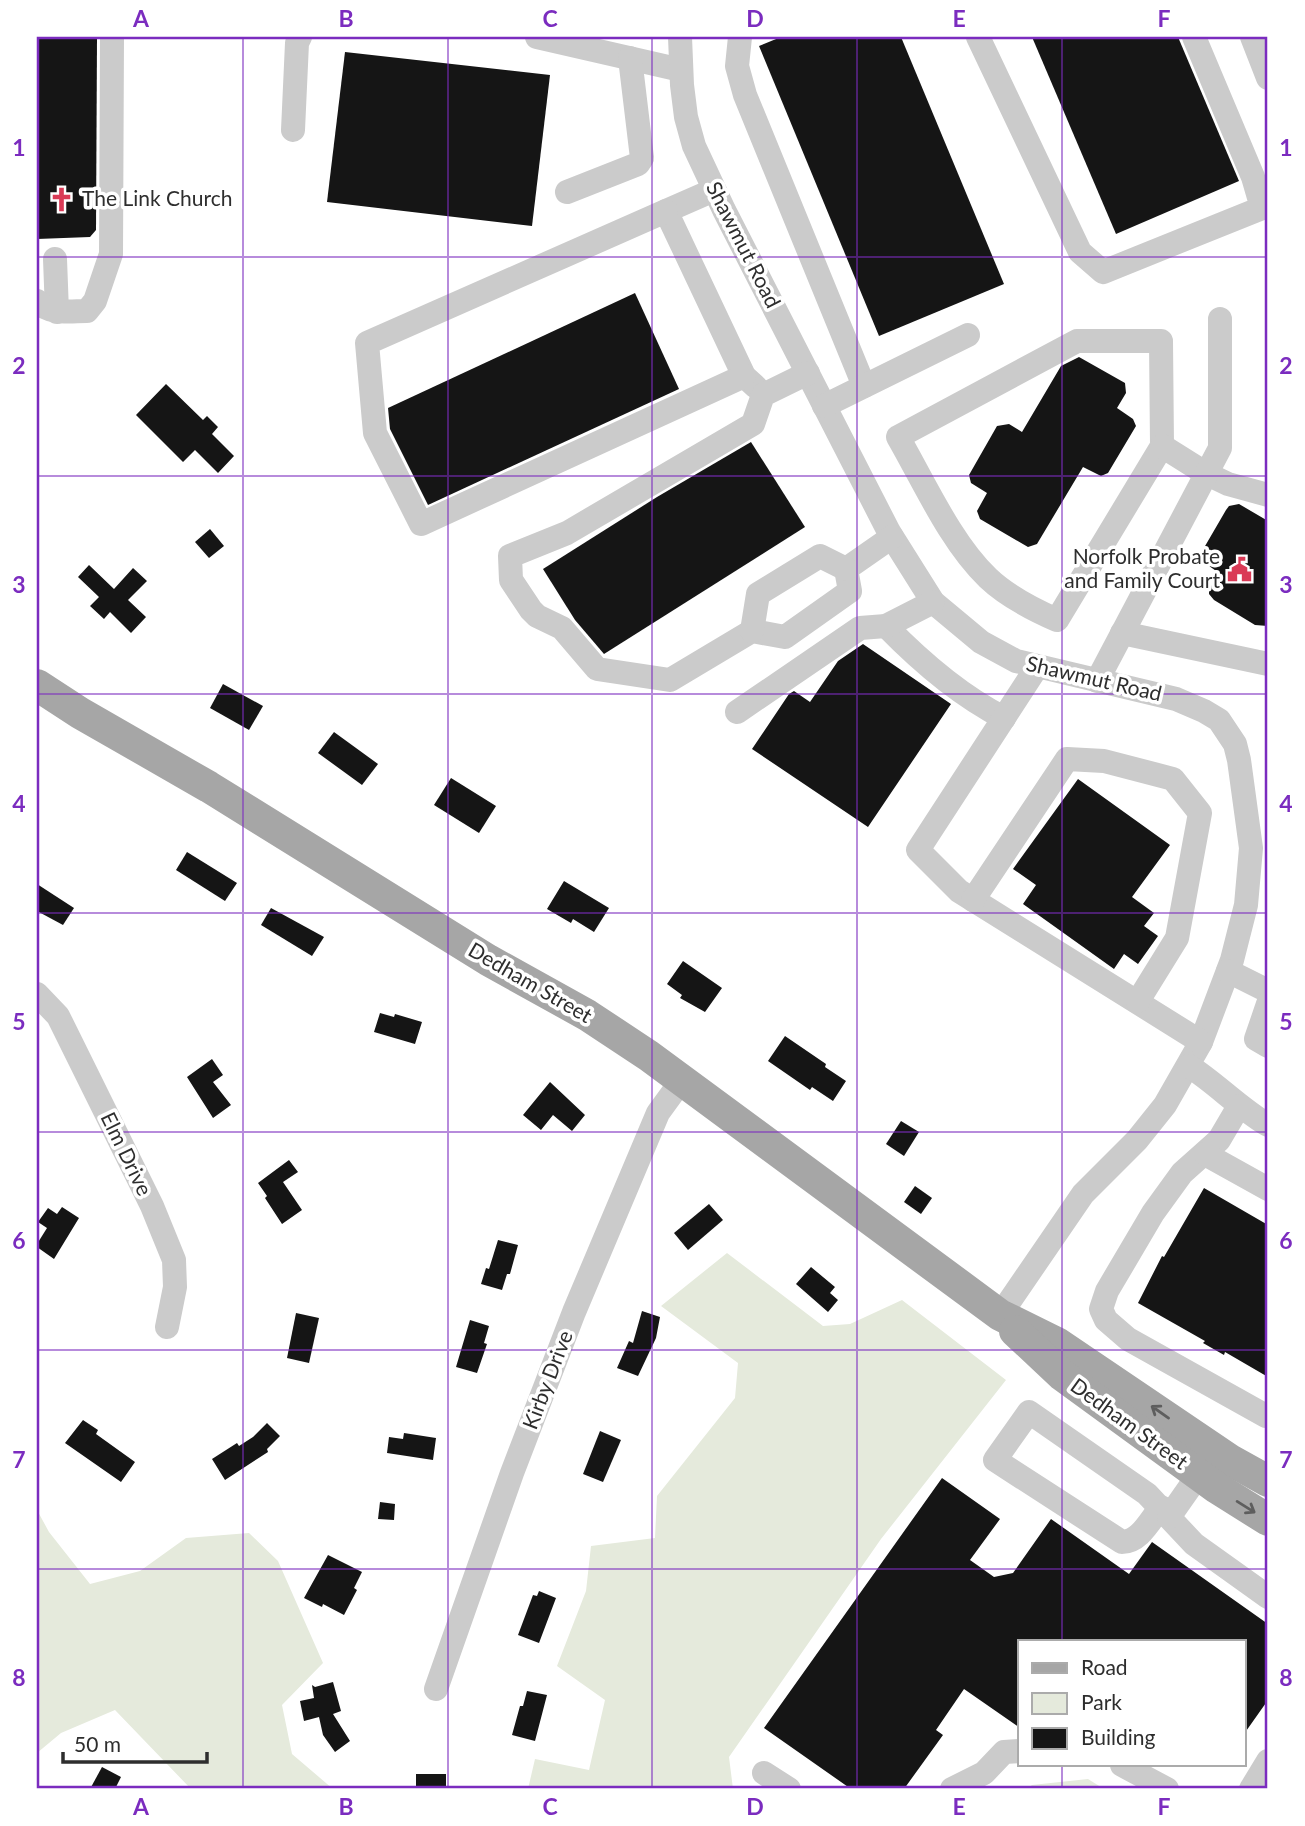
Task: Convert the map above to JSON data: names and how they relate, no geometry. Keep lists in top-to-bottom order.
{
  "streets": {
    "main road": ["Dedham Street"],
    "street": ["Shawmut Road", "Elm Drive", "Kirby Drive"]
  },
  "crossings": [
    ["Shawmut Road", "Dedham Street"],
    ["Dedham Street", "Kirby Drive"]
  ],
  "places": {
    "church": ["The Link Church"],
    "public building": ["Norfolk Probate and Family Court"]
  },
  "legend": ["Road", "Park", "Building"],
  "scale_bar": "50 m",
  "grid": {
    "columns": [
      "A",
      "B",
      "C",
      "D",
      "E",
      "F"
    ],
    "rows": [
      "1",
      "2",
      "3",
      "4",
      "5",
      "6",
      "7",
      "8"
    ]
  }
}
